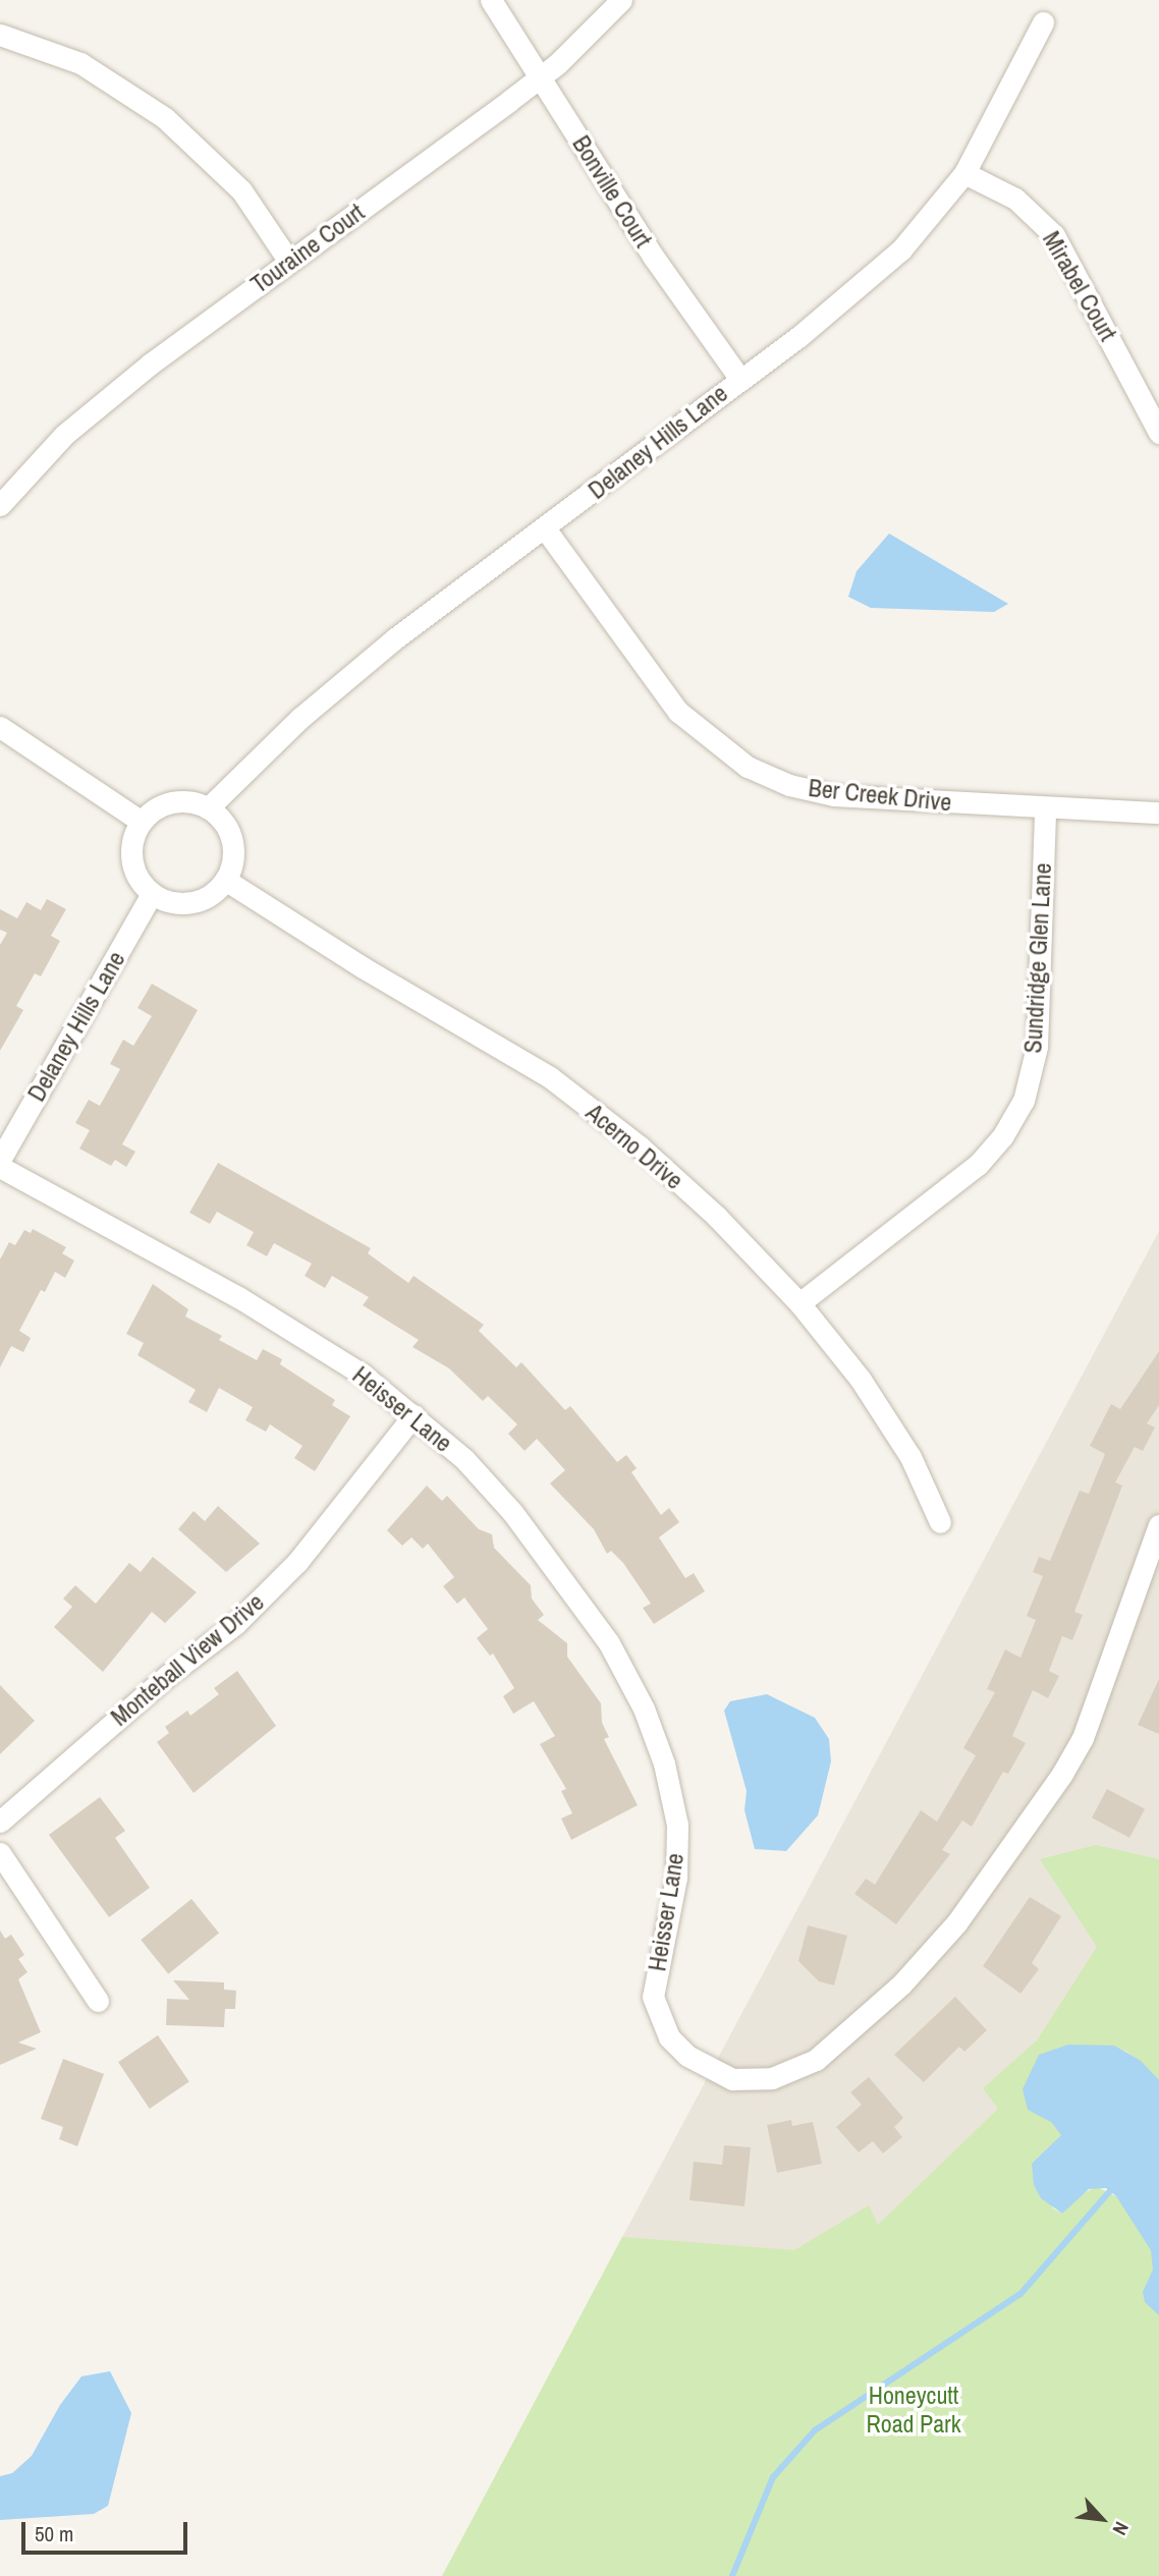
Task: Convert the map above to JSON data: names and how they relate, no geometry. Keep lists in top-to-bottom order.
{
  "streets": {
    "street": [
      "Bonville Court",
      "Touraine Court",
      "Mirabel Court",
      "Delaney Hills Lane",
      "Ber Creek Drive",
      "Sundridge Glen Lane",
      "Acerno Drive",
      "Heisser Lane",
      "Monteball View Drive"
    ]
  },
  "crossings": [
    ["Bonville Court", "Touraine Court"],
    ["Bonville Court", "Delaney Hills Lane"],
    ["Mirabel Court", "Delaney Hills Lane"],
    ["Delaney Hills Lane", "Ber Creek Drive"],
    ["Delaney Hills Lane", "Acerno Drive"],
    ["Ber Creek Drive", "Sundridge Glen Lane"],
    ["Sundridge Glen Lane", "Acerno Drive"],
    ["Heisser Lane", "Monteball View Drive"]
  ],
  "parks": ["Honeycutt Road Park"],
  "scale_bar": "50 m",
  "north": "bottom right"
}
